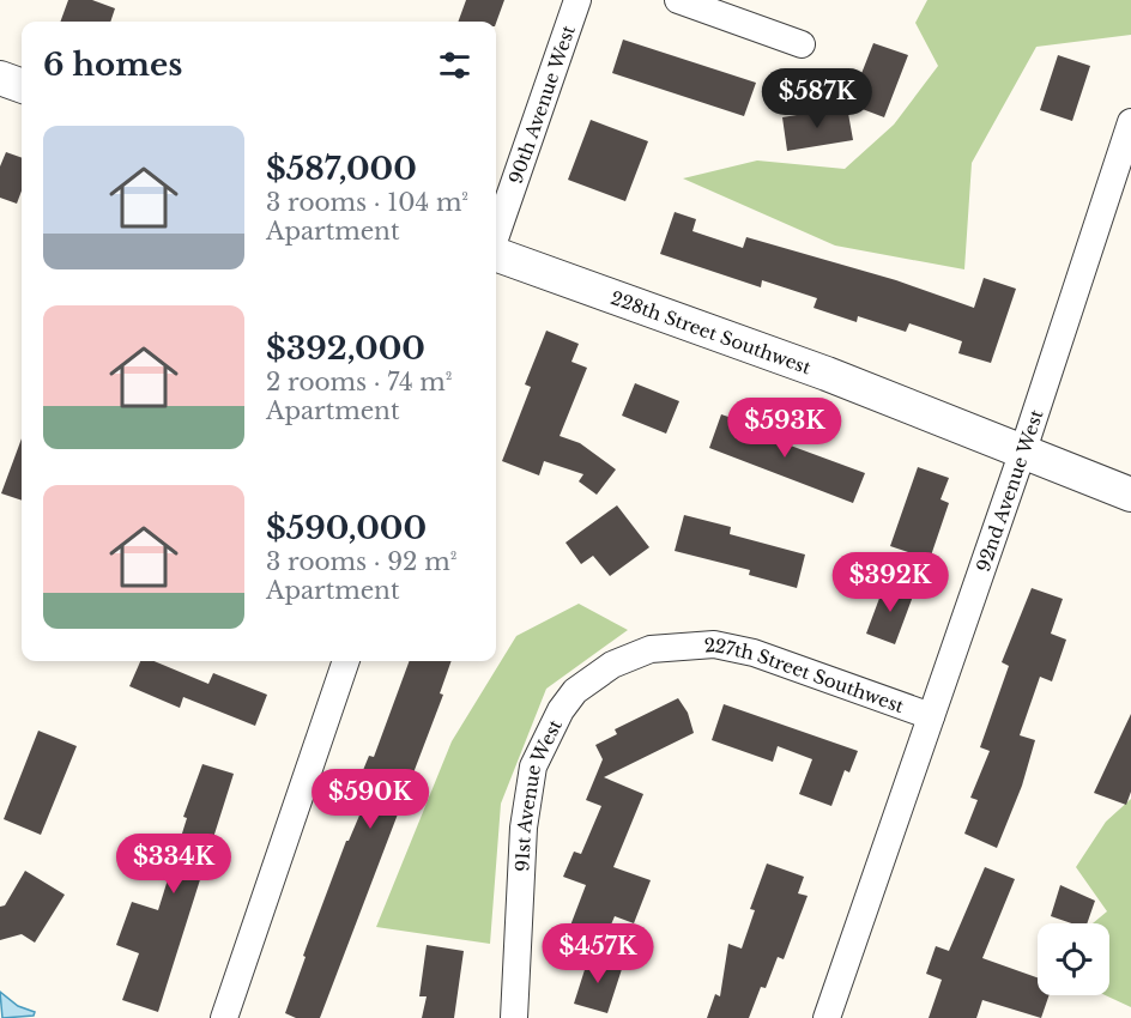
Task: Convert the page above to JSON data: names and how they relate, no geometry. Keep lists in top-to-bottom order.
{
  "streets": {
    "street": [
      "90th Avenue West",
      "228th Street Southwest",
      "92nd Avenue West",
      "227th Street Southwest",
      "91st Avenue West"
    ]
  },
  "crossings": [
    ["228th Street Southwest", "92nd Avenue West"],
    ["92nd Avenue West", "227th Street Southwest"],
    ["227th Street Southwest", "91st Avenue West"]
  ],
  "page": {
    "heading": "6 homes",
    "price": [
      "$587K",
      "$593K",
      "$392K",
      "$590K",
      "$334K",
      "$457K"
    ],
    "list": [
      {
        "name": "$587,000",
        "note": "3 rooms · 104 m² · Apartment"
      },
      {
        "name": "$392,000",
        "note": "2 rooms · 74 m² · Apartment"
      },
      {
        "name": "$590,000",
        "note": "3 rooms · 92 m² · Apartment"
      }
    ]
  }
}
